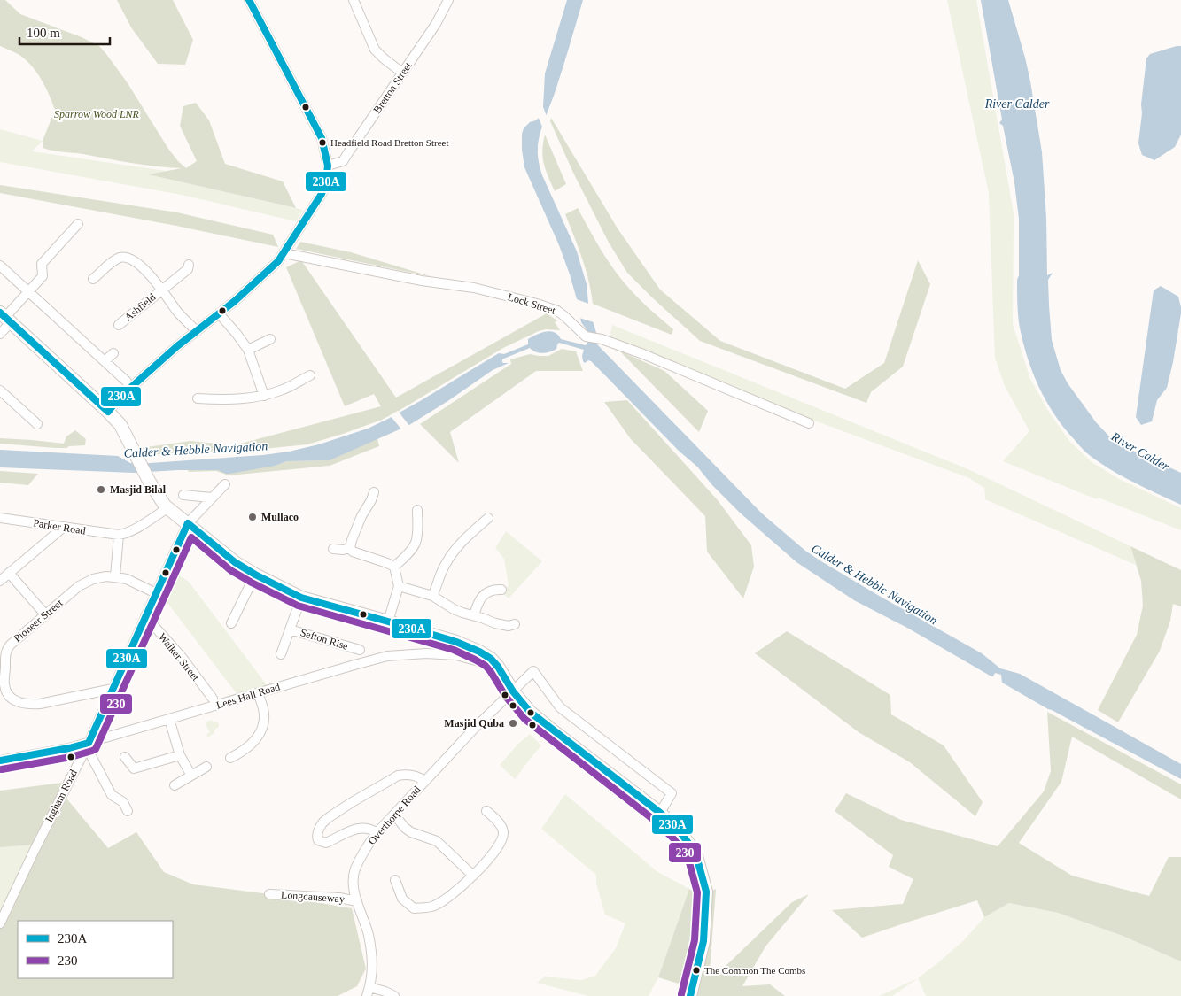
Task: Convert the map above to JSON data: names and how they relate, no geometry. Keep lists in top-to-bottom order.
{
  "streets": {
    "street": [
      "Bretton Street",
      "Lock Street",
      "Ashfield",
      "Parker Road",
      "Pioneer Street",
      "Sefton Rise",
      "Walker Street",
      "Lees Hall Road",
      "Ingham Road",
      "Overthorpe Road",
      "Longcauseway"
    ]
  },
  "crossings": [
    ["Pioneer Street", "Ingham Road"],
    ["Walker Street", "Ingham Road"],
    ["Lees Hall Road", "Ingham Road"],
    ["Overthorpe Road", "Longcauseway"]
  ],
  "water": ["River Calder", "Calder & Hebble Navigation"],
  "parks": ["Sparrow Wood LNR"],
  "places": [
    "Headfield Road Bretton Street",
    "Masjid Bilal",
    "Mullaco",
    "Masjid Quba",
    "The Common The Combs"
  ],
  "lines": ["transit line 230A", "transit line 230"],
  "legend": ["230A", "230"],
  "scale_bar": "100 m"
}
